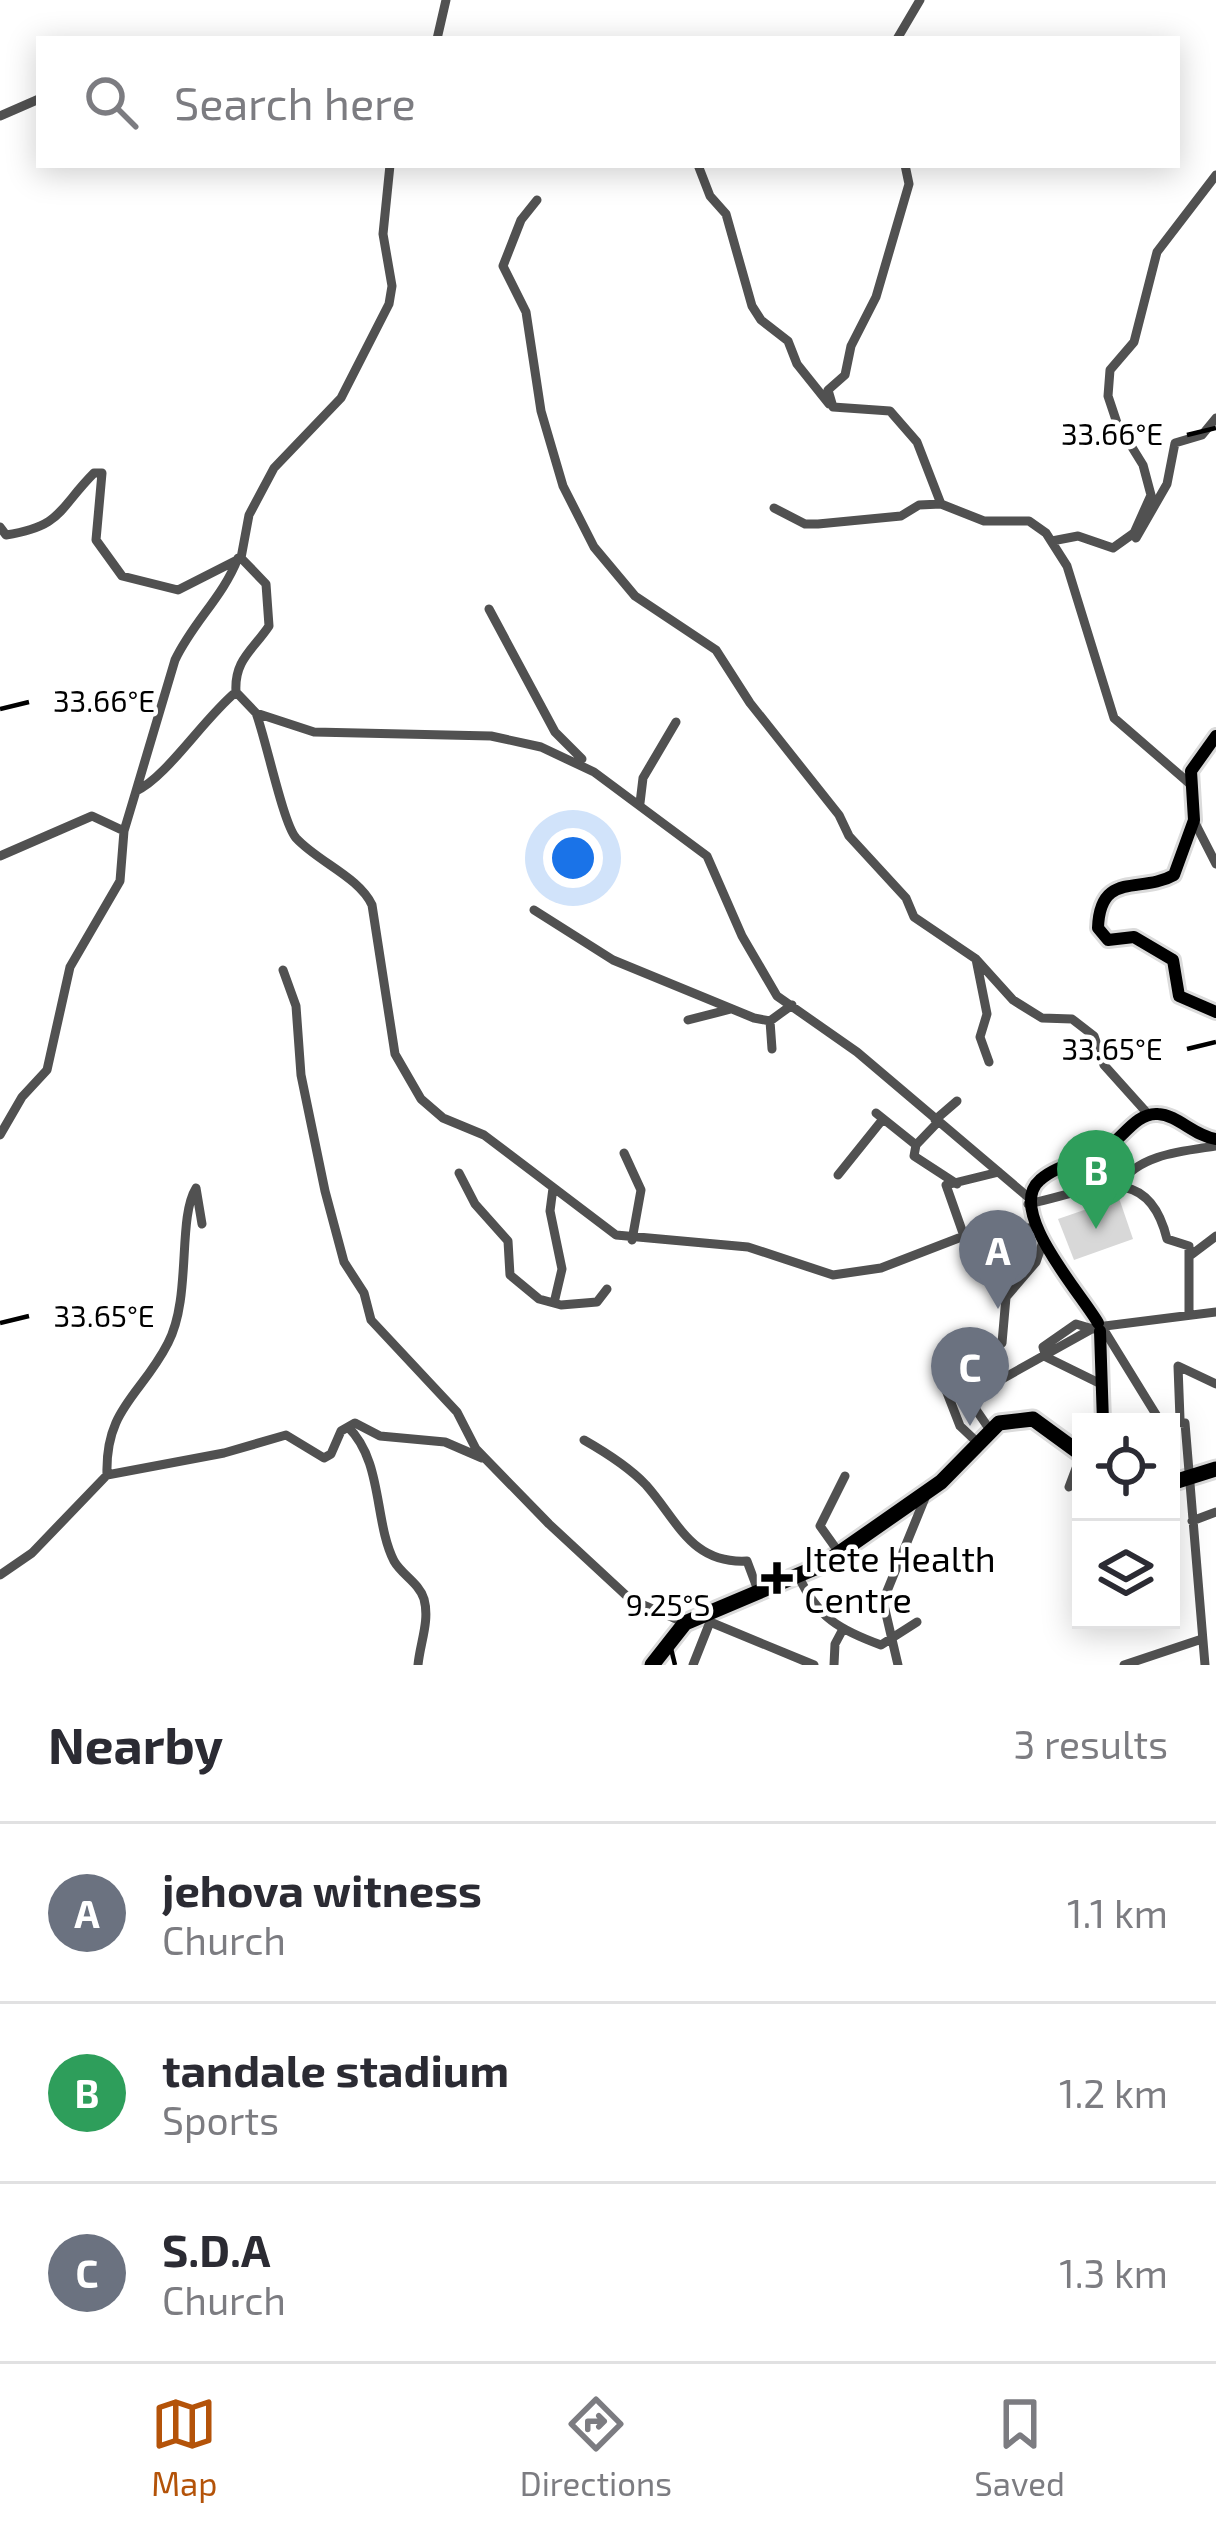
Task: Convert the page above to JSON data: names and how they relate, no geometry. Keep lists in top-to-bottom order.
{
  "places": {
    "health": ["Itete Health Centre"]
  },
  "page": {
    "search": "Search here",
    "pins": ["B", "A", "C"],
    "heading": ["Nearby", "3 results"],
    "list": [
      {
        "mark": "A",
        "name": "jehova witness",
        "note": "Church",
        "value": "1.1 km"
      },
      {
        "mark": "B",
        "name": "tandale stadium",
        "note": "Sports",
        "value": "1.2 km"
      },
      {
        "mark": "C",
        "name": "S.D.A",
        "note": "Church",
        "value": "1.3 km"
      }
    ],
    "nav": ["Map", "Directions", "Saved"]
  },
  "coordinates": ["33.66°E", "33.65°E", "9.25°S"]
}
